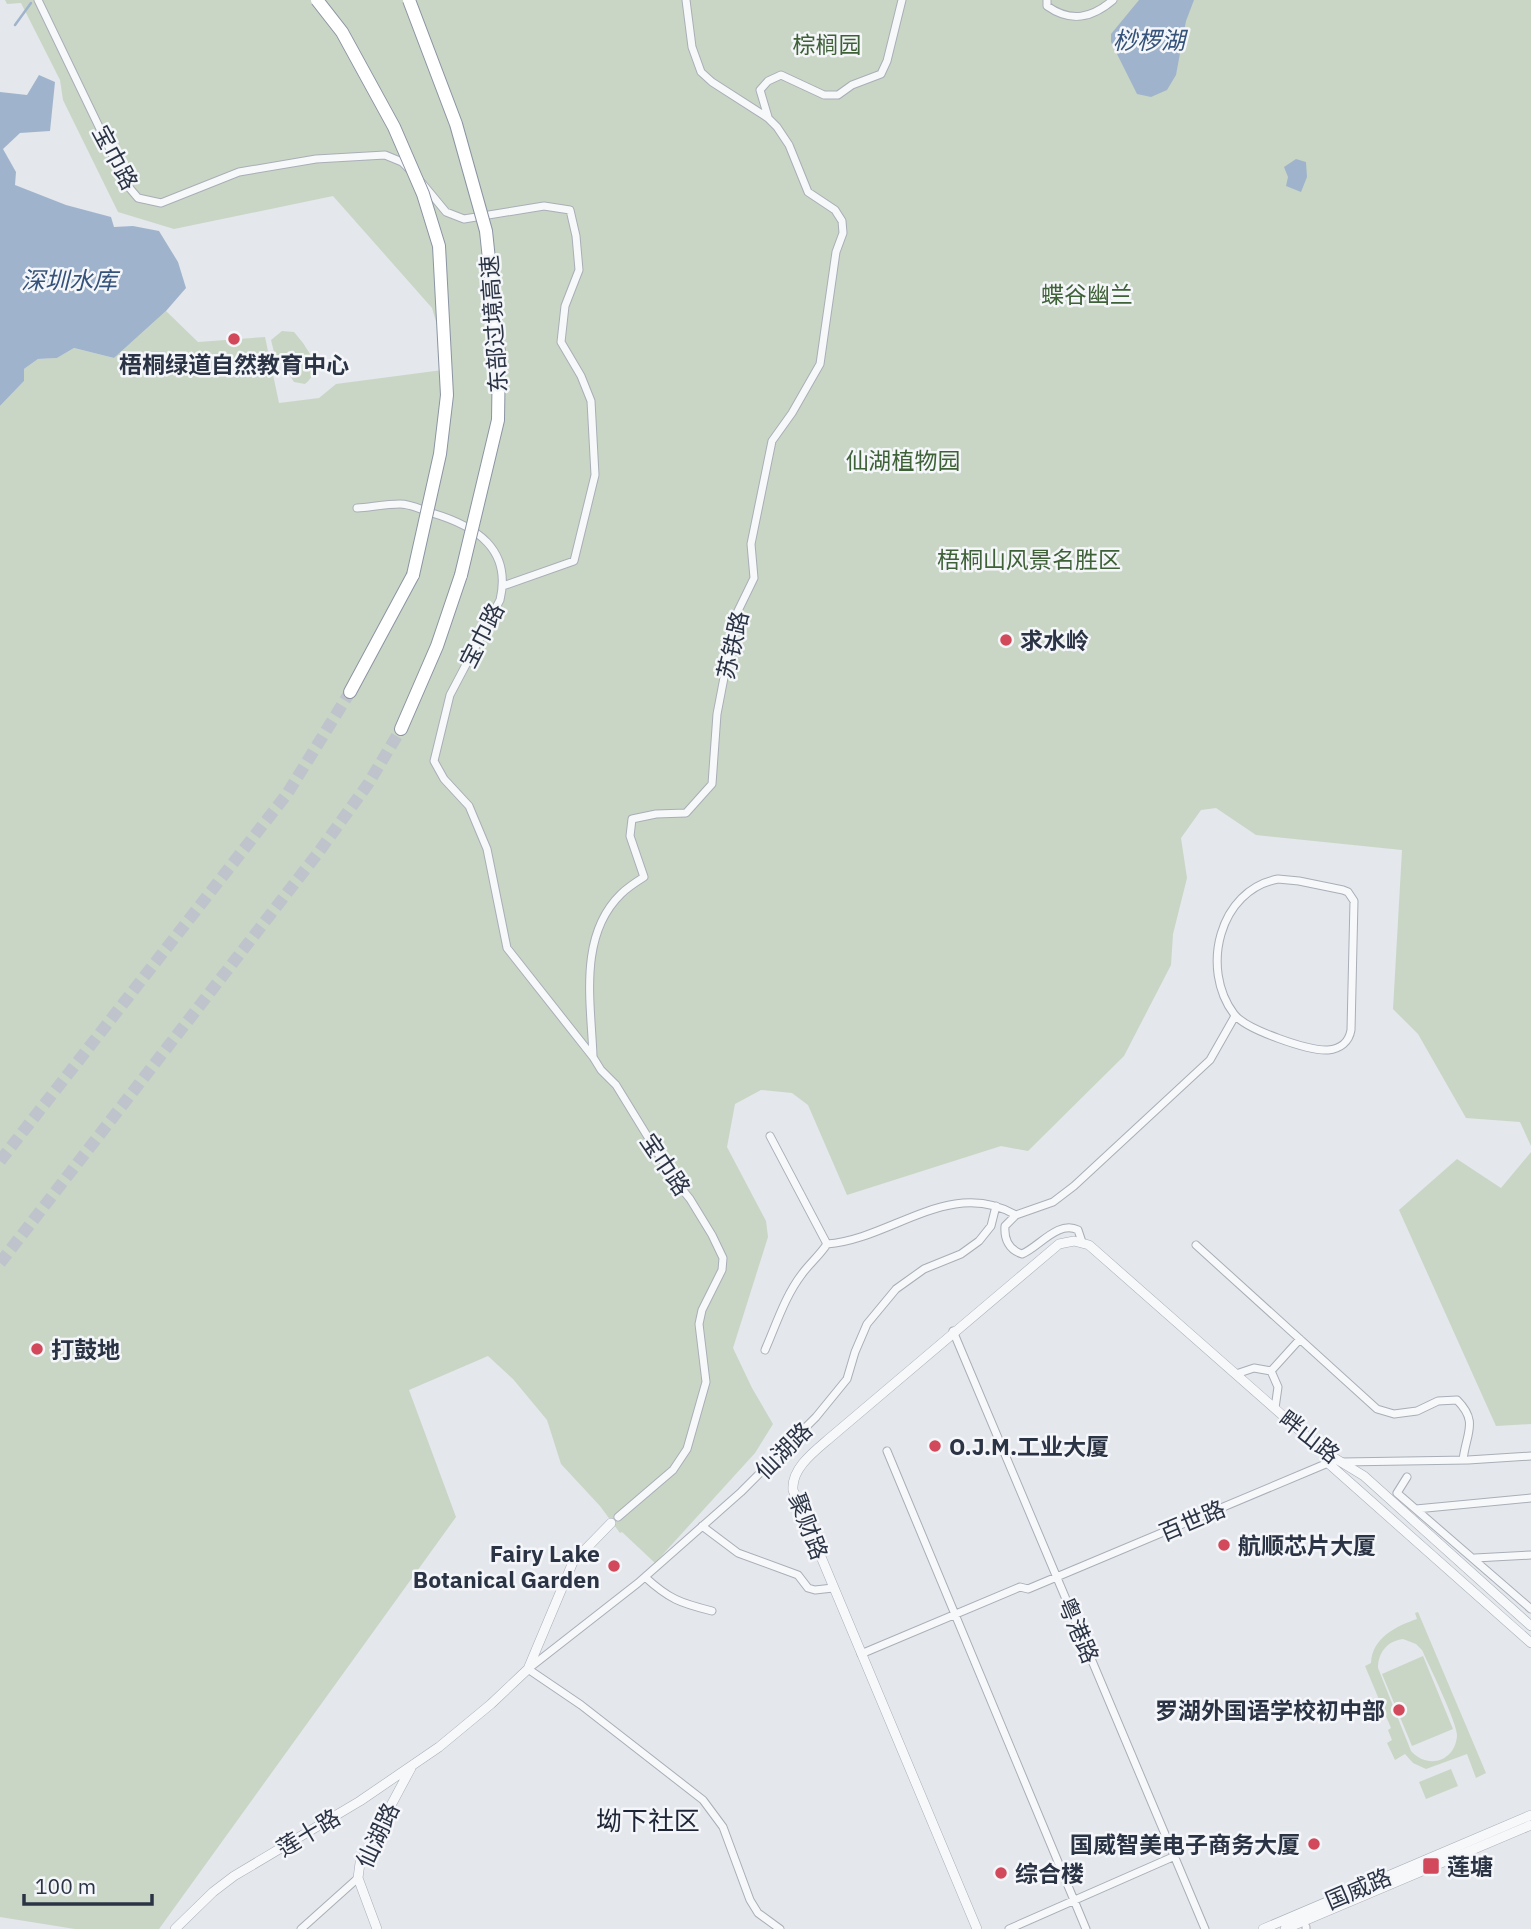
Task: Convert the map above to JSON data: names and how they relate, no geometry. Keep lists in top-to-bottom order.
{
  "streets": {
    "highway": ["东部过境高速"],
    "street": [
      "宝巾路",
      "苏铁路",
      "畔山路",
      "仙湖路",
      "百世路",
      "聚财路",
      "粤港路",
      "莲十路",
      "国威路"
    ]
  },
  "crossings": [
    ["宝巾路", "苏铁路"],
    ["宝巾路", "仙湖路"],
    ["畔山路", "百世路"],
    ["畔山路", "聚财路"],
    ["仙湖路", "莲十路"],
    ["百世路", "聚财路"],
    ["百世路", "粤港路"],
    ["聚财路", "粤港路"]
  ],
  "districts": ["坳下社区"],
  "water": ["桫椤湖", "深圳水库"],
  "parks": [
    "棕榈园",
    "蝶谷幽兰",
    "仙湖植物园",
    "梧桐山风景名胜区"
  ],
  "places": {
    "other": [
      "梧桐绿道自然教育中心",
      "求水岭",
      "打鼓地",
      "O.J.M.工业大厦",
      "航顺芯片大厦",
      "Fairy Lake Botanical Garden",
      "罗湖外国语学校初中部",
      "国威智美电子商务大厦",
      "综合楼"
    ],
    "transit": ["莲塘"]
  },
  "scale_bar": "100 m"
}
